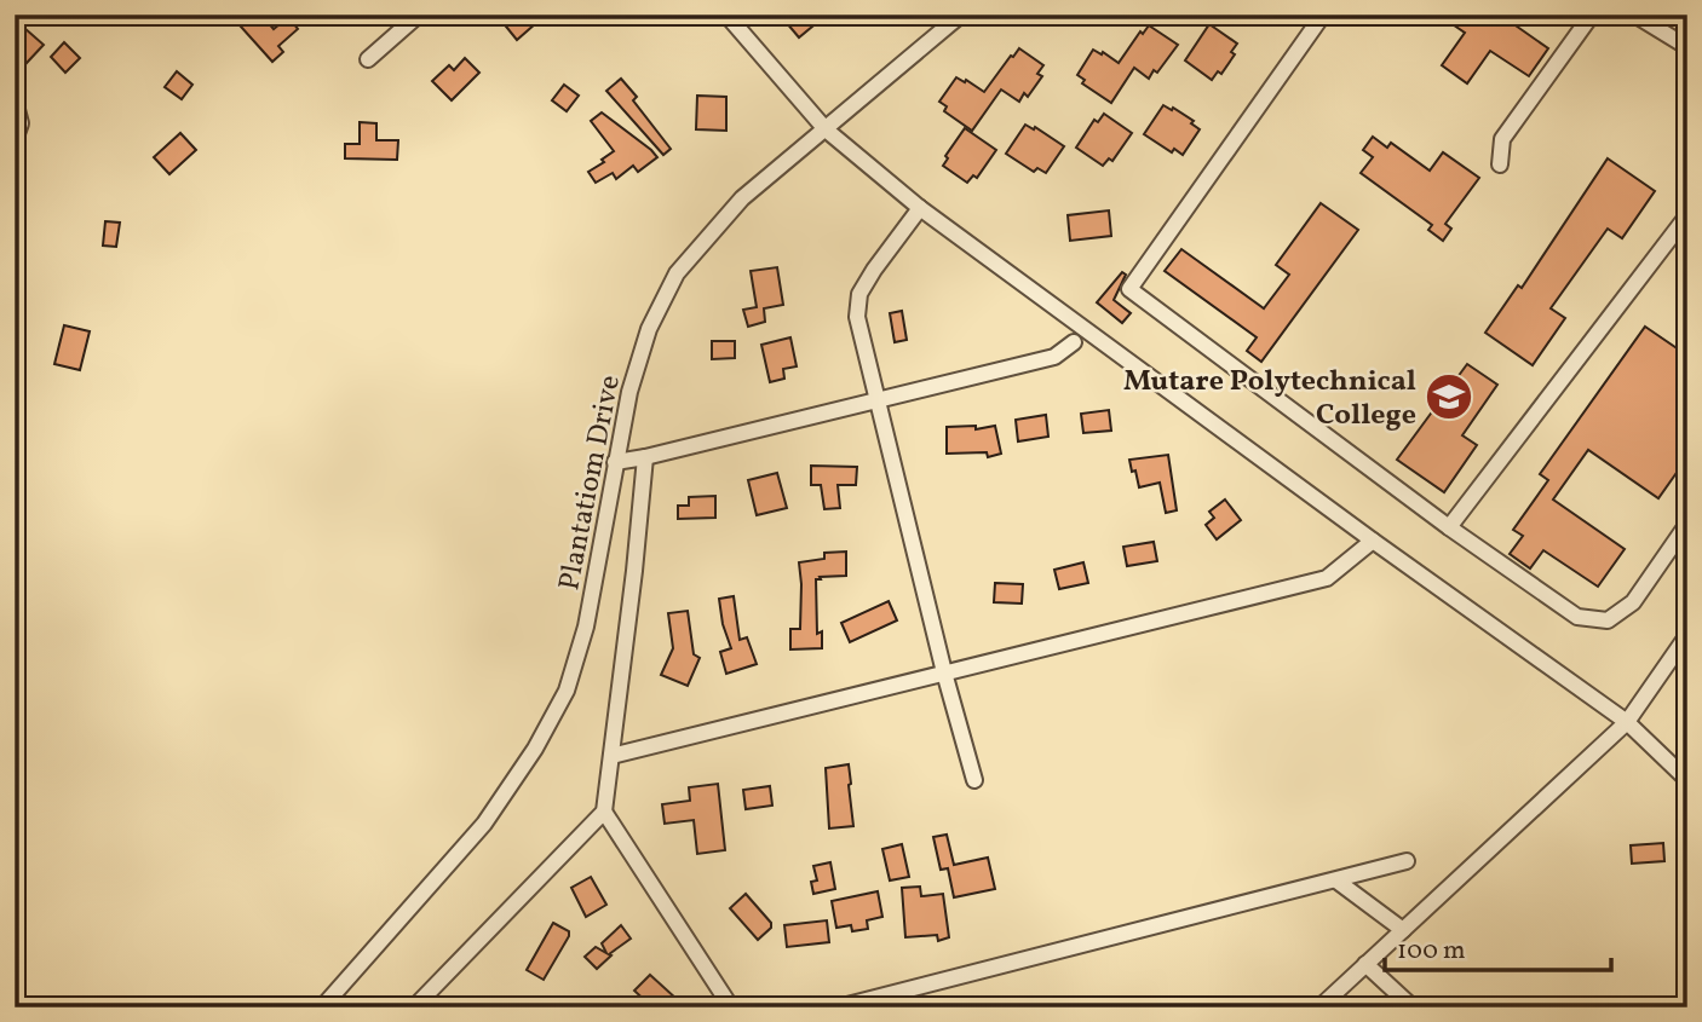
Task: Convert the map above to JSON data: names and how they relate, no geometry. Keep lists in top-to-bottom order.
{
  "streets": {
    "street": ["Plantatiom Drive"]
  },
  "places": {
    "school or university": ["Mutare Polytechnical College"]
  },
  "scale_bar": "100 m"
}
